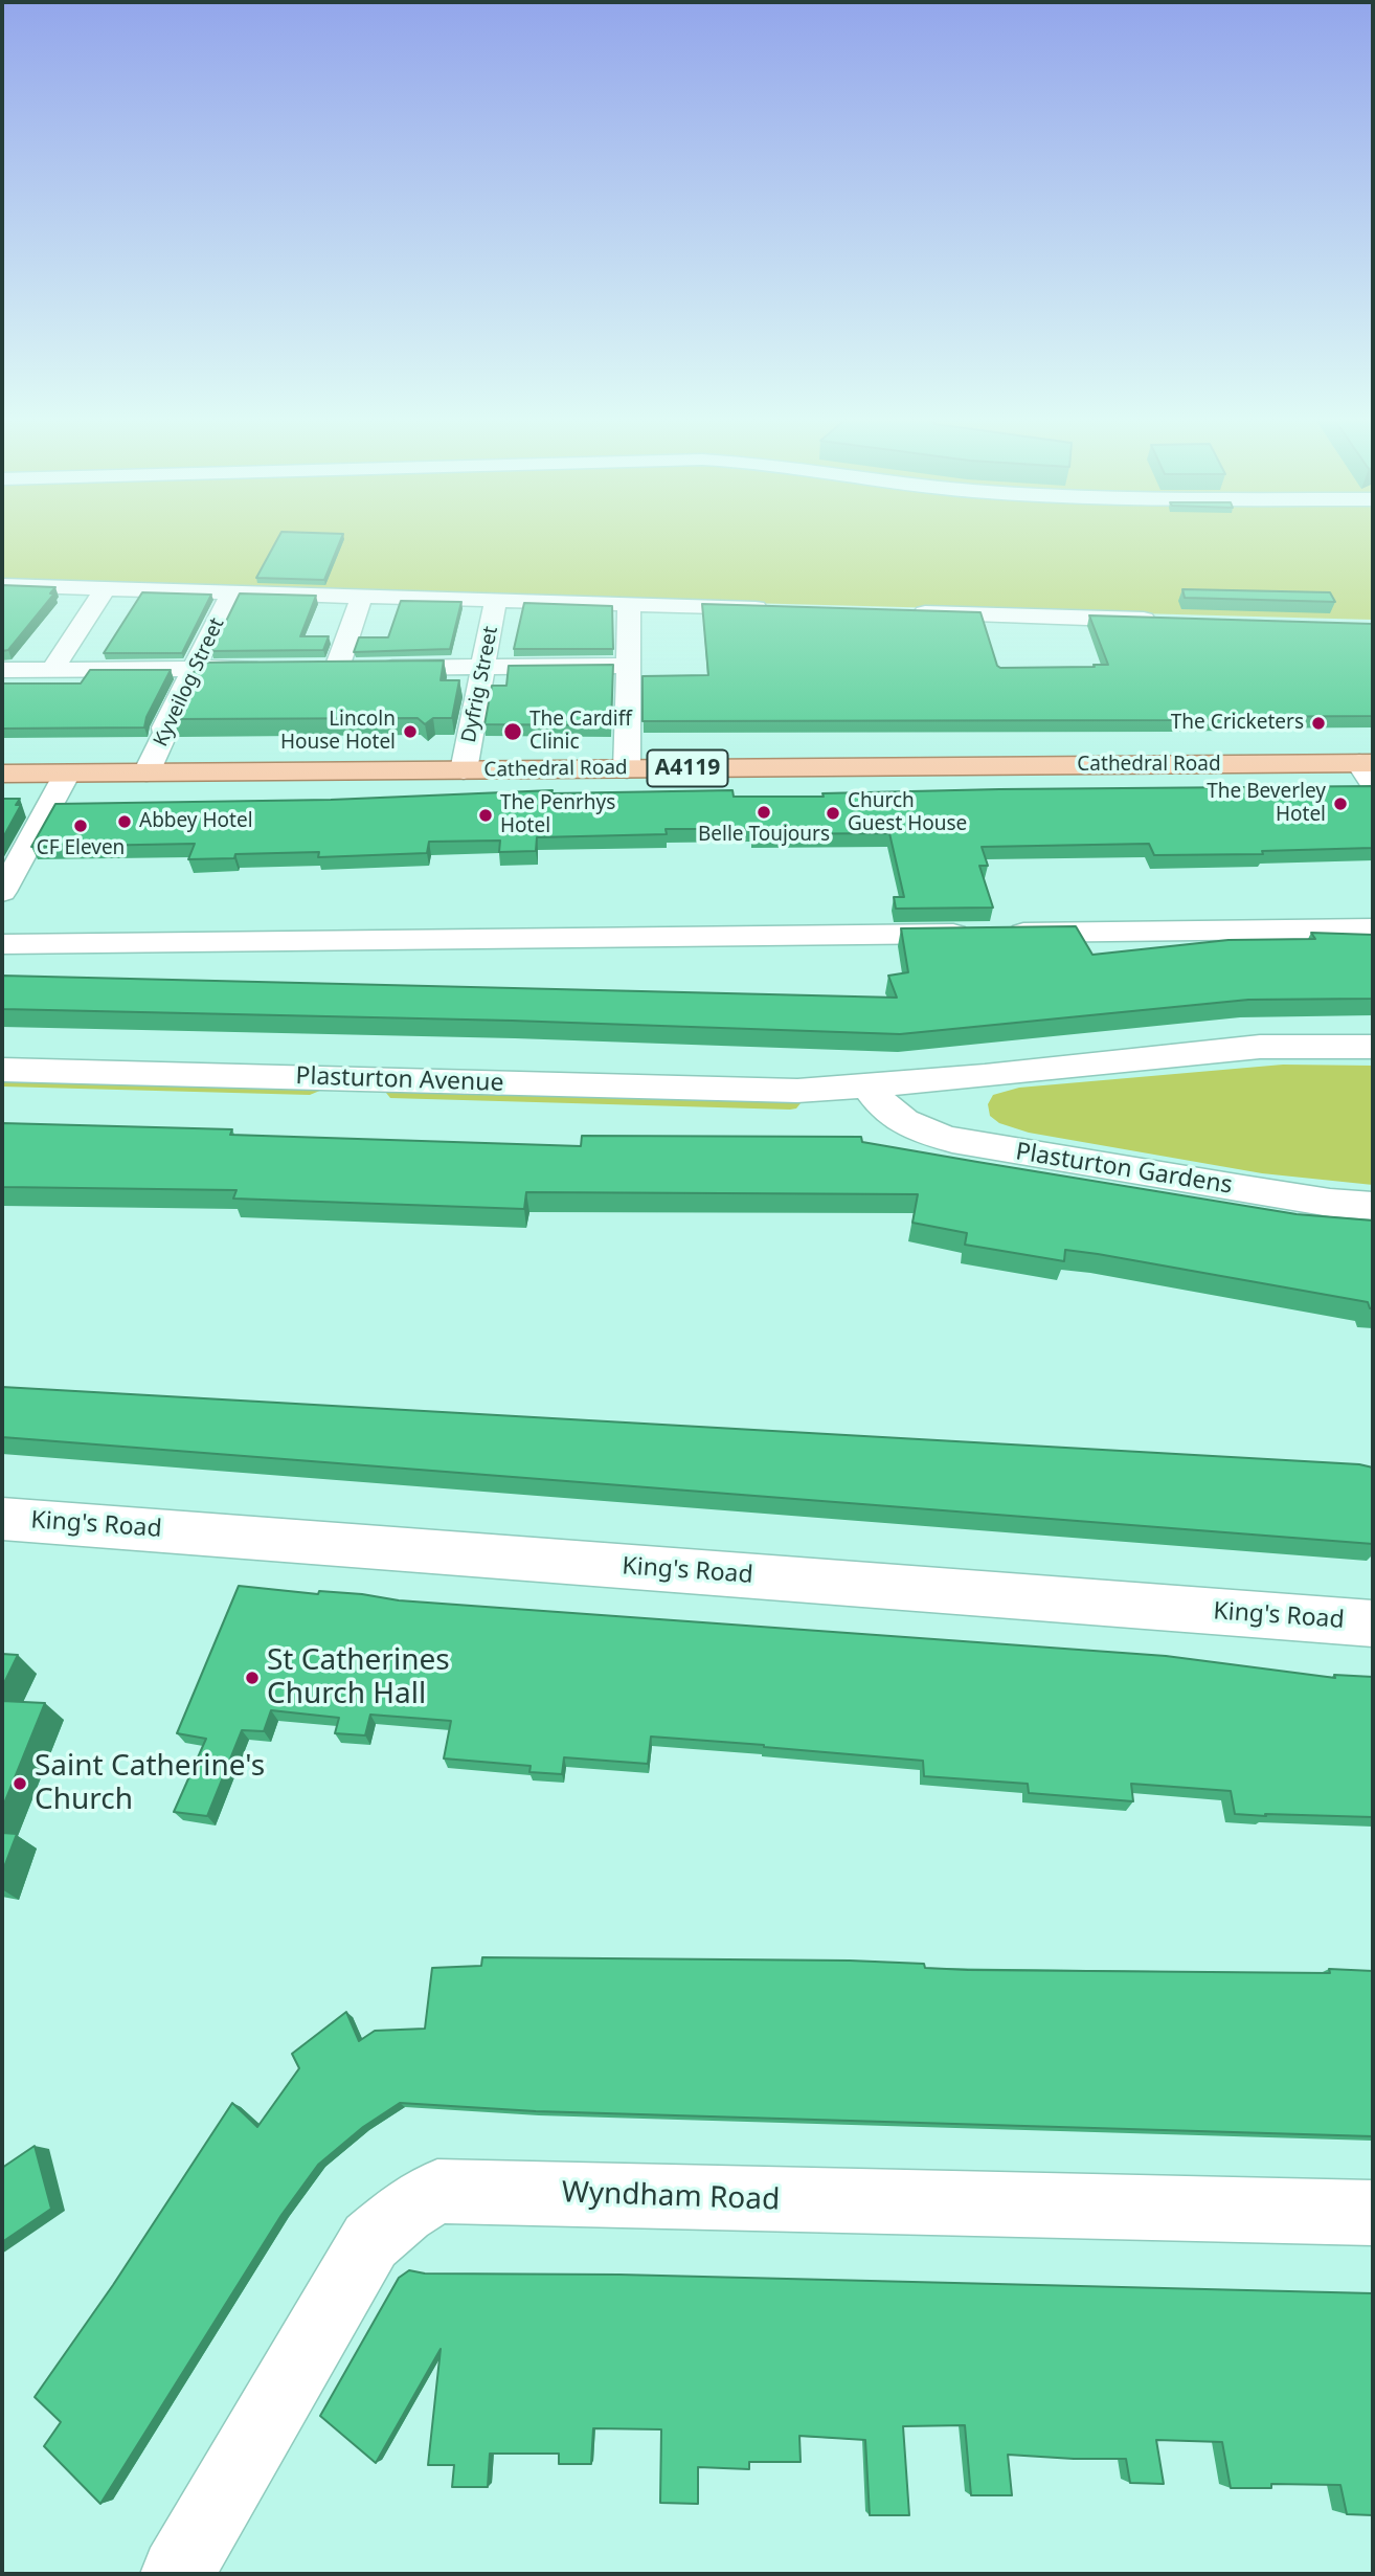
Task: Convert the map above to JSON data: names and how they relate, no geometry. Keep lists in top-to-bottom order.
{
  "streets": {
    "main road": ["Cathedral Road", "A4119"],
    "street": [
      "Kyveilog Street",
      "Dyfrig Street",
      "Plasturton Avenue",
      "Plasturton Gardens",
      "King's Road",
      "Wyndham Road"
    ]
  },
  "crossings": [
    ["Kyveilog Street", "Cathedral Road"],
    ["Dyfrig Street", "Cathedral Road"]
  ],
  "places": [
    "The Cricketers",
    "Lincoln House Hotel",
    "The Cardiff Clinic",
    "The Beverley Hotel",
    "Belle Toujours",
    "Church Guest House",
    "The Penrhys Hotel",
    "Abbey Hotel",
    "CF Eleven",
    "St Catherines Church Hall",
    "Saint Catherine's Church"
  ]
}
